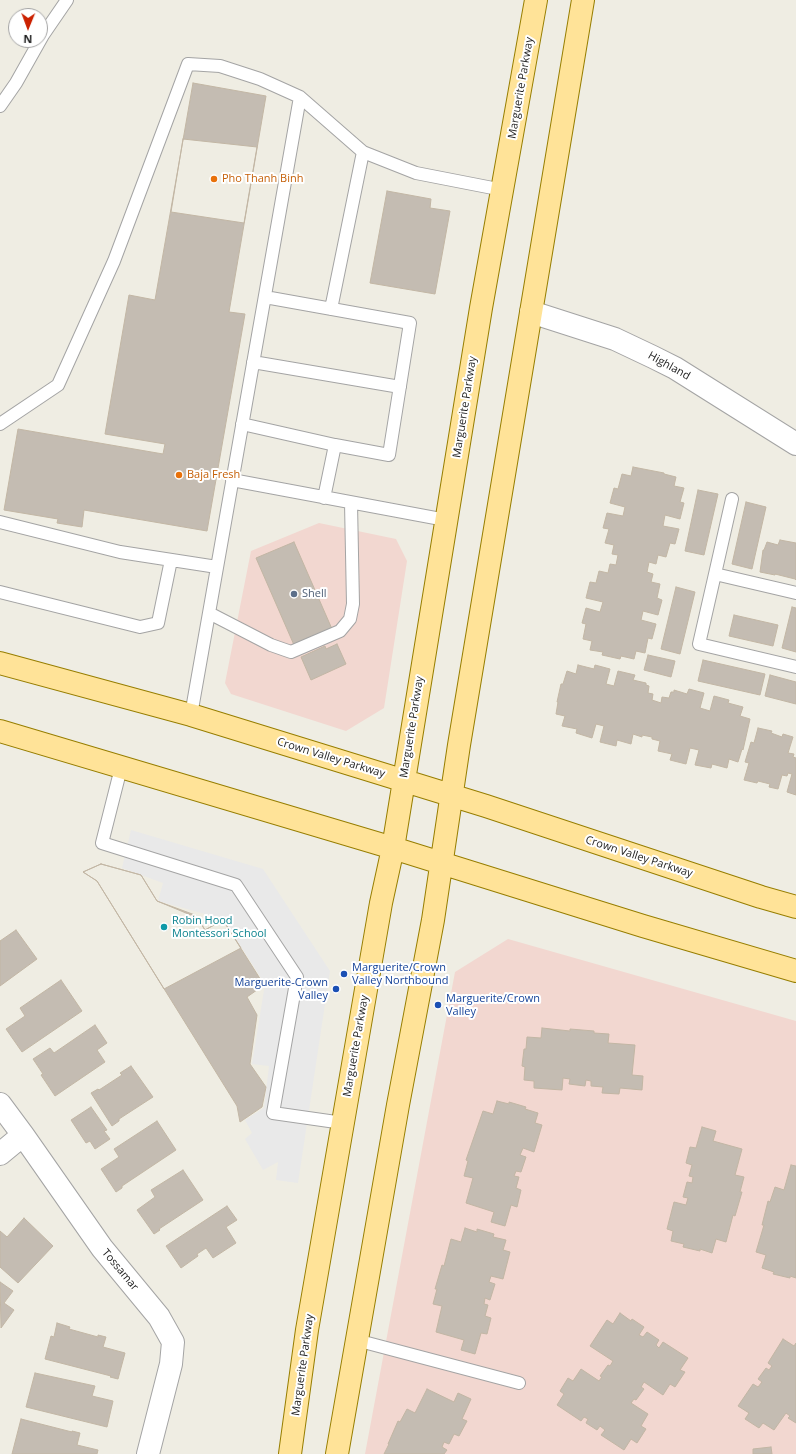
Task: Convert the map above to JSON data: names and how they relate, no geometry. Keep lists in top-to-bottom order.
{
  "streets": {
    "main road": ["Marguerite Parkway", "Crown Valley Parkway"],
    "street": ["Highland", "Tossamar"]
  },
  "crossings": [
    ["Marguerite Parkway", "Crown Valley Parkway"]
  ],
  "places": [
    "Pho Thanh Binh",
    "Baja Fresh",
    "Shell",
    "Robin Hood Montessori School",
    "Marguerite/Crown Valley Northbound",
    "Marguerite-Crown Valley",
    "Marguerite/Crown Valley"
  ],
  "north": "bottom"
}
